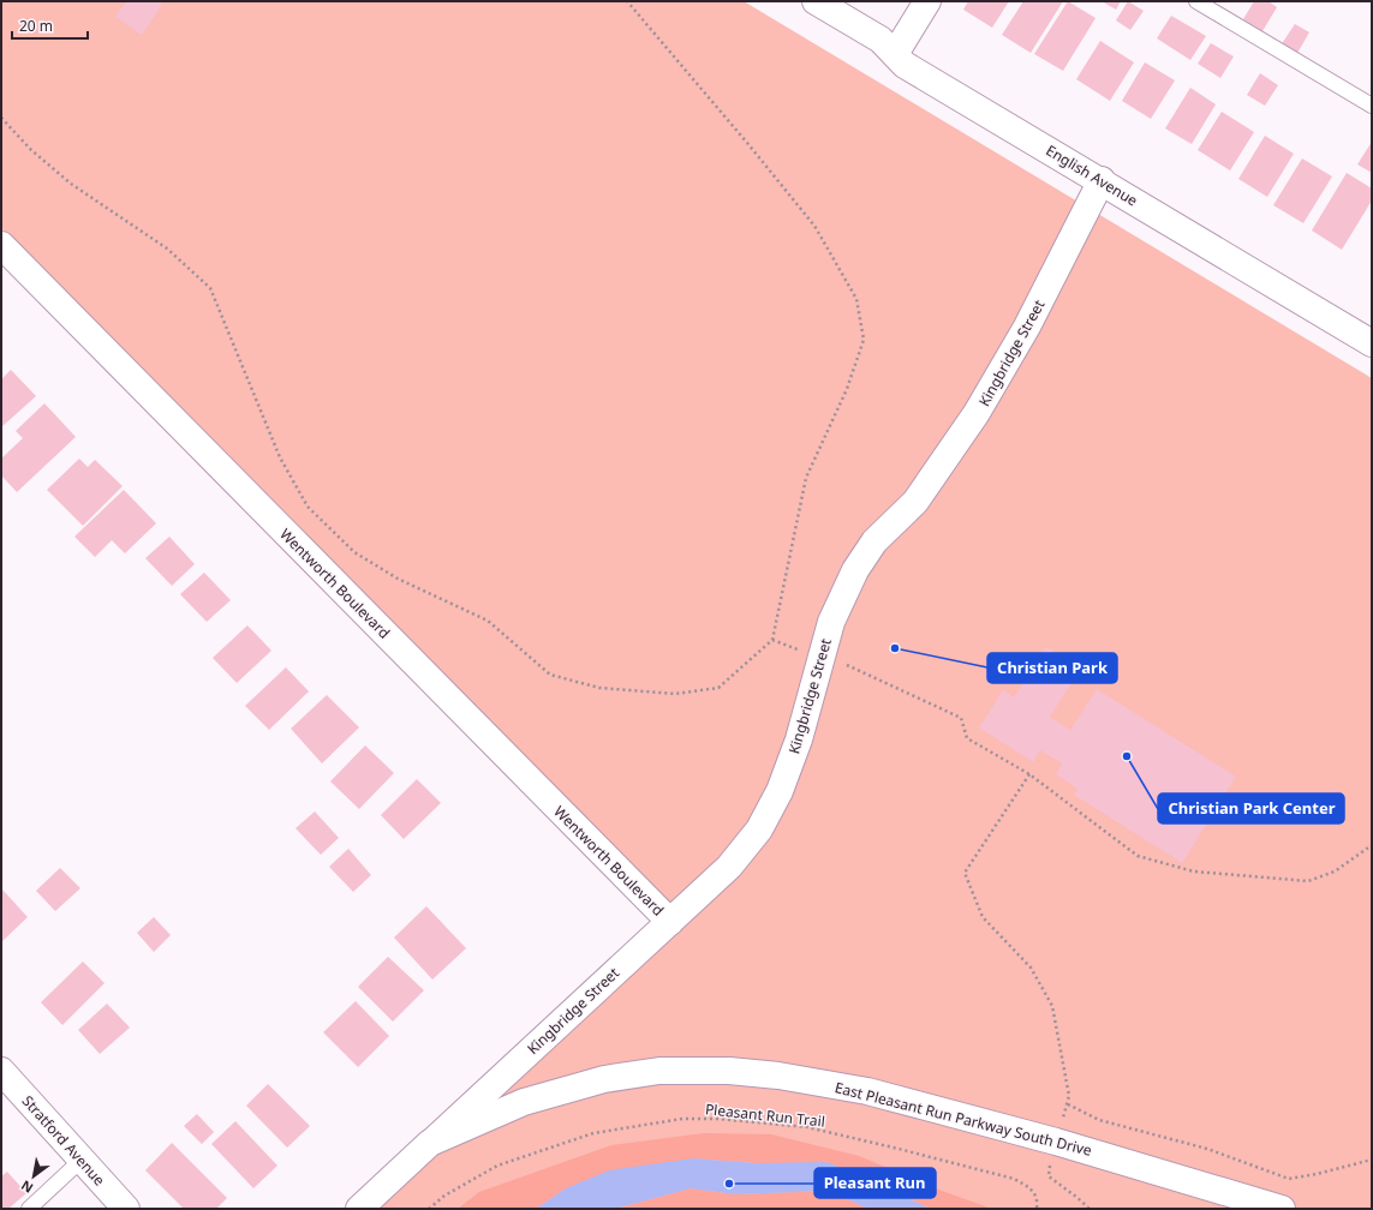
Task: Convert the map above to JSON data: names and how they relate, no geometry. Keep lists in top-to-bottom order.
{
  "streets": {
    "street": [
      "English Avenue",
      "Kingbridge Street",
      "Wentworth Boulevard",
      "East Pleasant Run Parkway South Drive",
      "Stratford Avenue"
    ],
    "path": ["Pleasant Run Trail"]
  },
  "crossings": [
    ["English Avenue", "Kingbridge Street"],
    ["Kingbridge Street", "Wentworth Boulevard"],
    ["Kingbridge Street", "East Pleasant Run Parkway South Drive"]
  ],
  "places": ["Christian Park", "Christian Park Center", "Pleasant Run"],
  "scale_bar": "20 m",
  "north": "bottom left"
}
